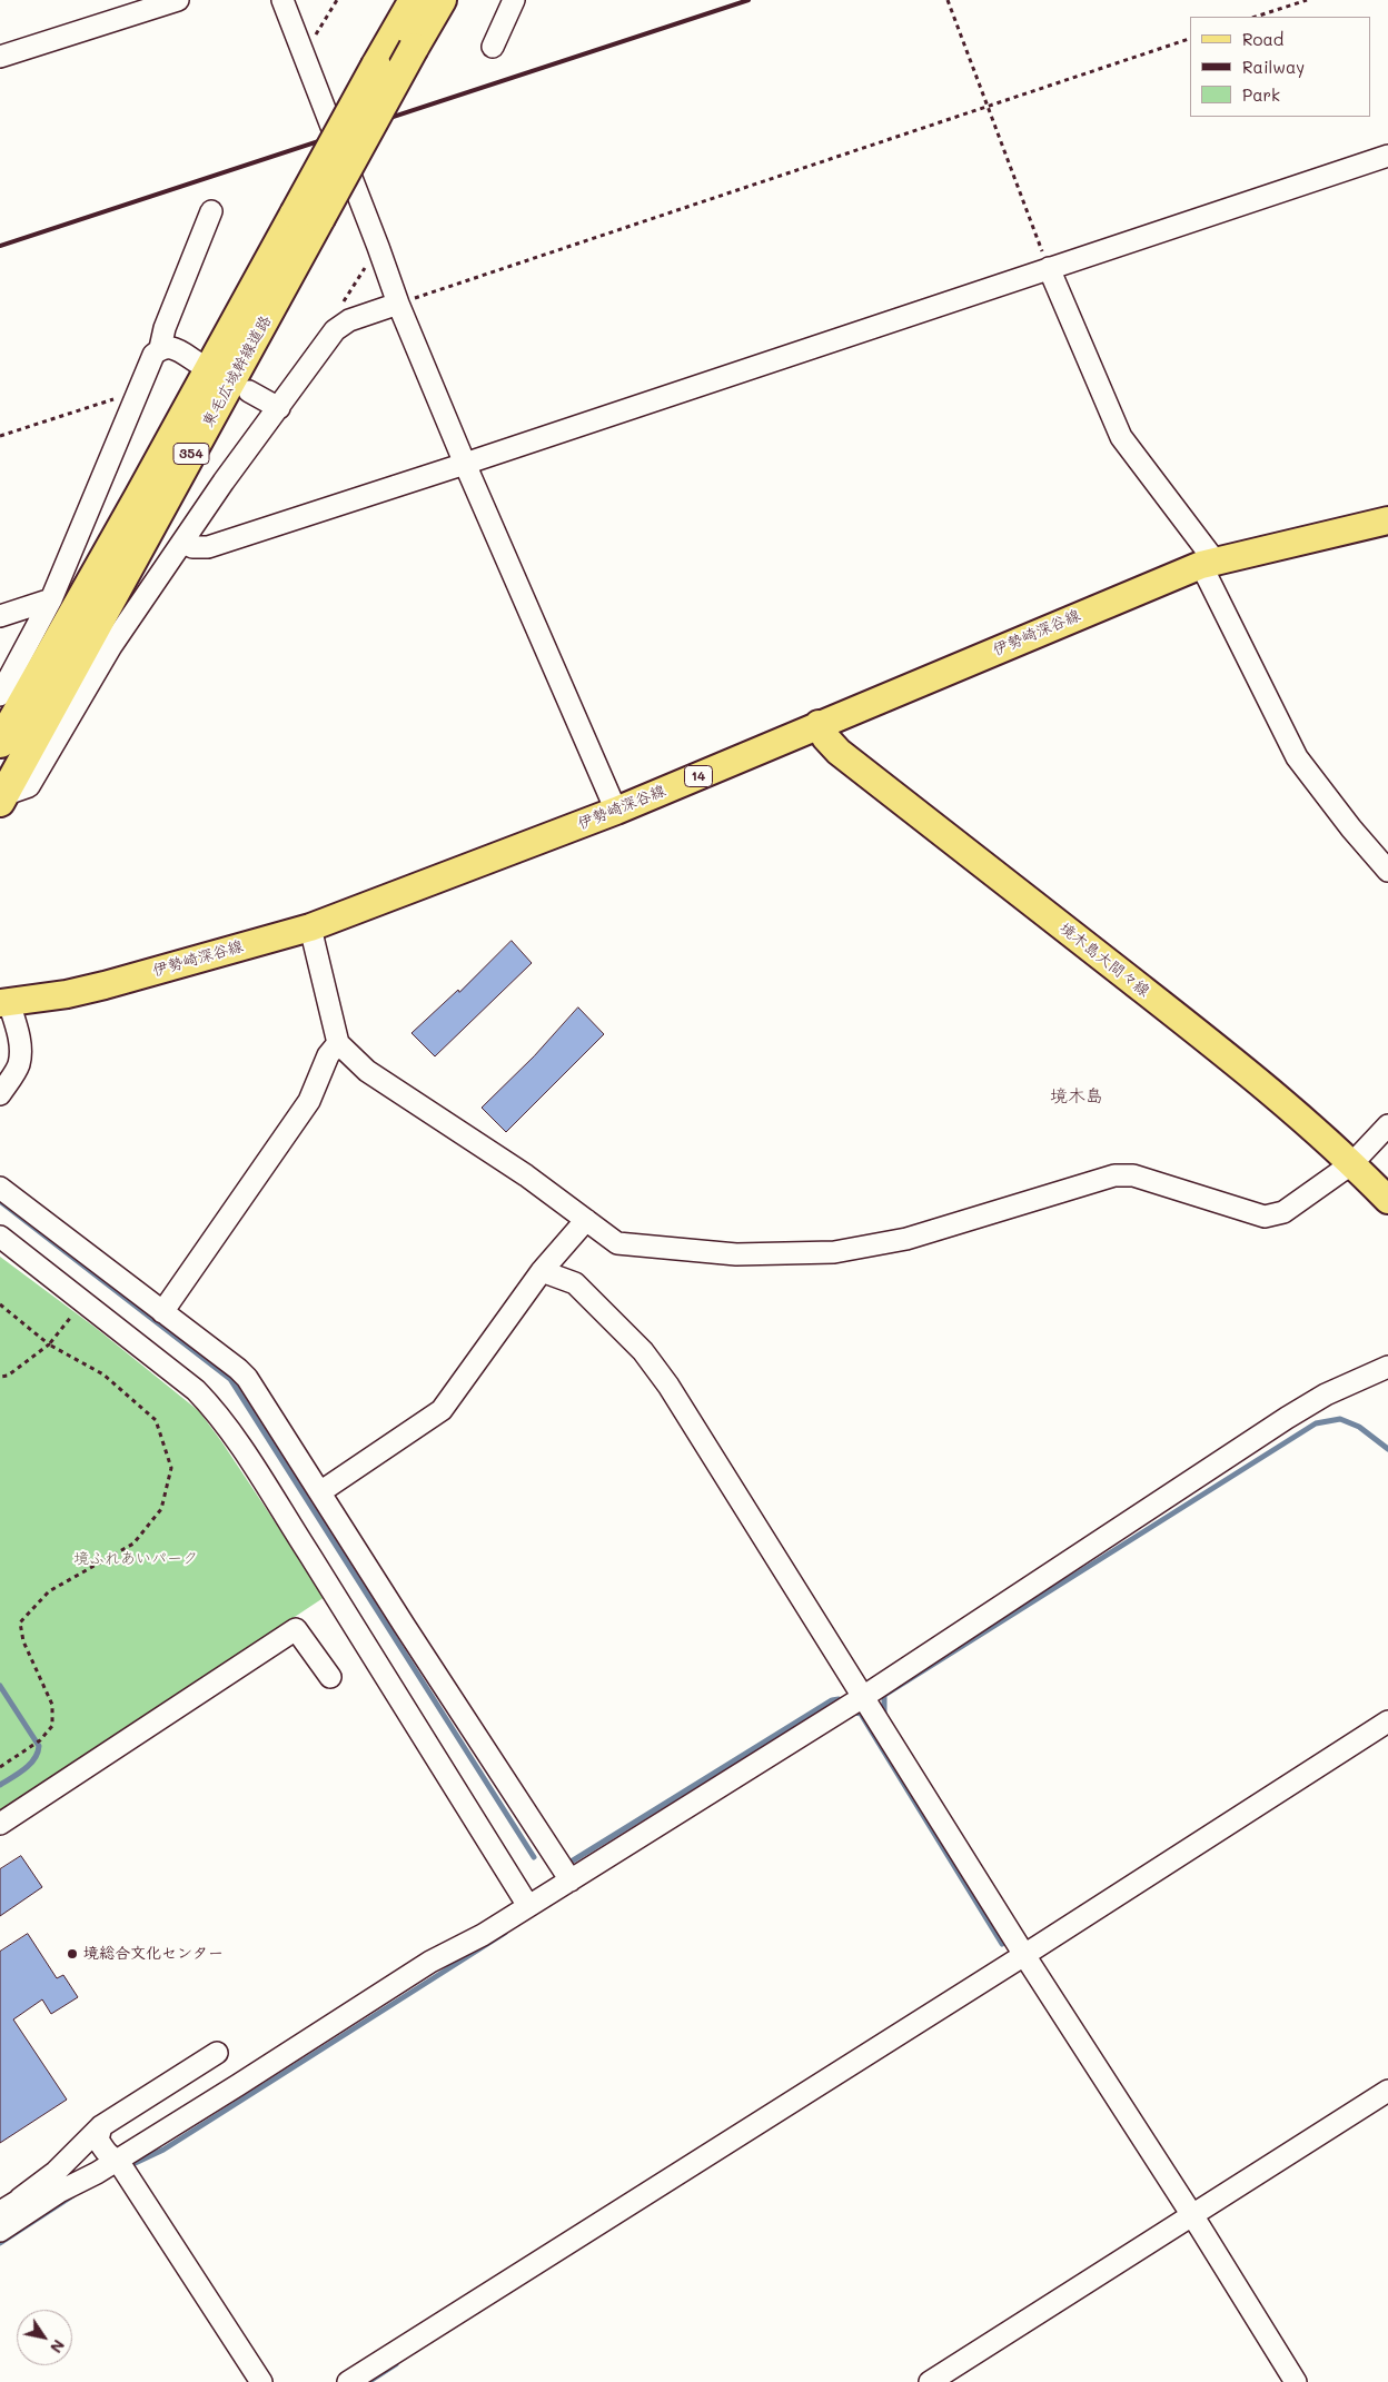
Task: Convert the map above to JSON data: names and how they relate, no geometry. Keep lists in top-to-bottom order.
{
  "streets": {
    "highway": ["東毛広域幹線道路", "354"],
    "main road": ["伊勢崎深谷線", "14", "境木島大間々線"]
  },
  "crossings": [
    ["伊勢崎深谷線", "境木島大間々線"]
  ],
  "districts": ["境木島"],
  "parks": ["境ふれあいパーク"],
  "places": ["境総合文化センター"],
  "legend": ["Road", "Railway", "Park"],
  "north": "bottom right"
}
